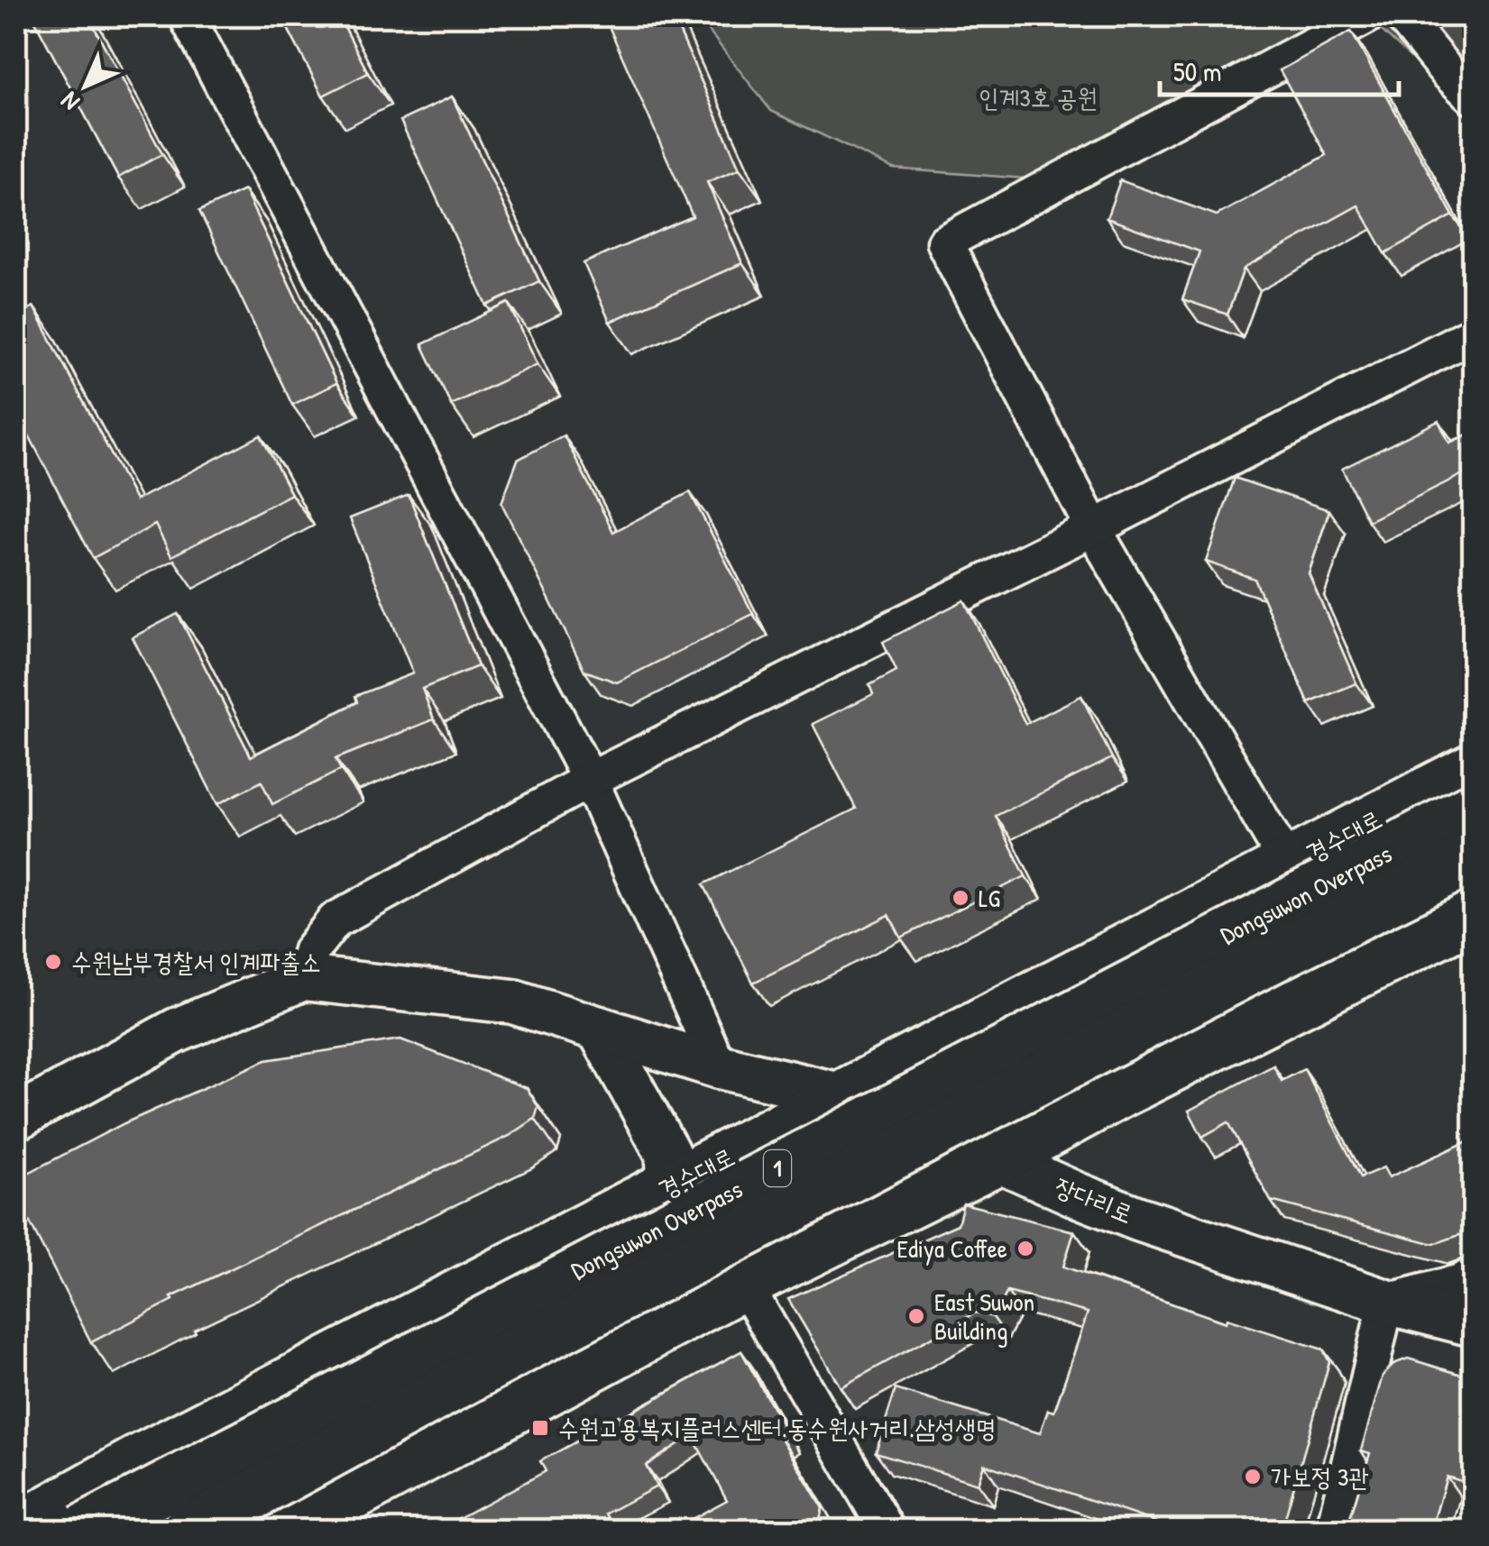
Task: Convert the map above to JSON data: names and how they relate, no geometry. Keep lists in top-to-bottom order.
{
  "streets": {
    "main road": ["경수대로", "Dongsuwon Overpass", "1"],
    "street": ["장다리로"]
  },
  "crossings": [
    ["경수대로", "장다리로"]
  ],
  "parks": ["인계3호 공원"],
  "places": {
    "other": [
      "LG",
      "수원남부경찰서 인계파출소",
      "Ediya Coffee",
      "East Suwon Building",
      "가보정 3관"
    ],
    "transit": ["수원고용복지플러스센터.동수원사거리.삼성생명"]
  },
  "scale_bar": "50 m",
  "north": "bottom left"
}
